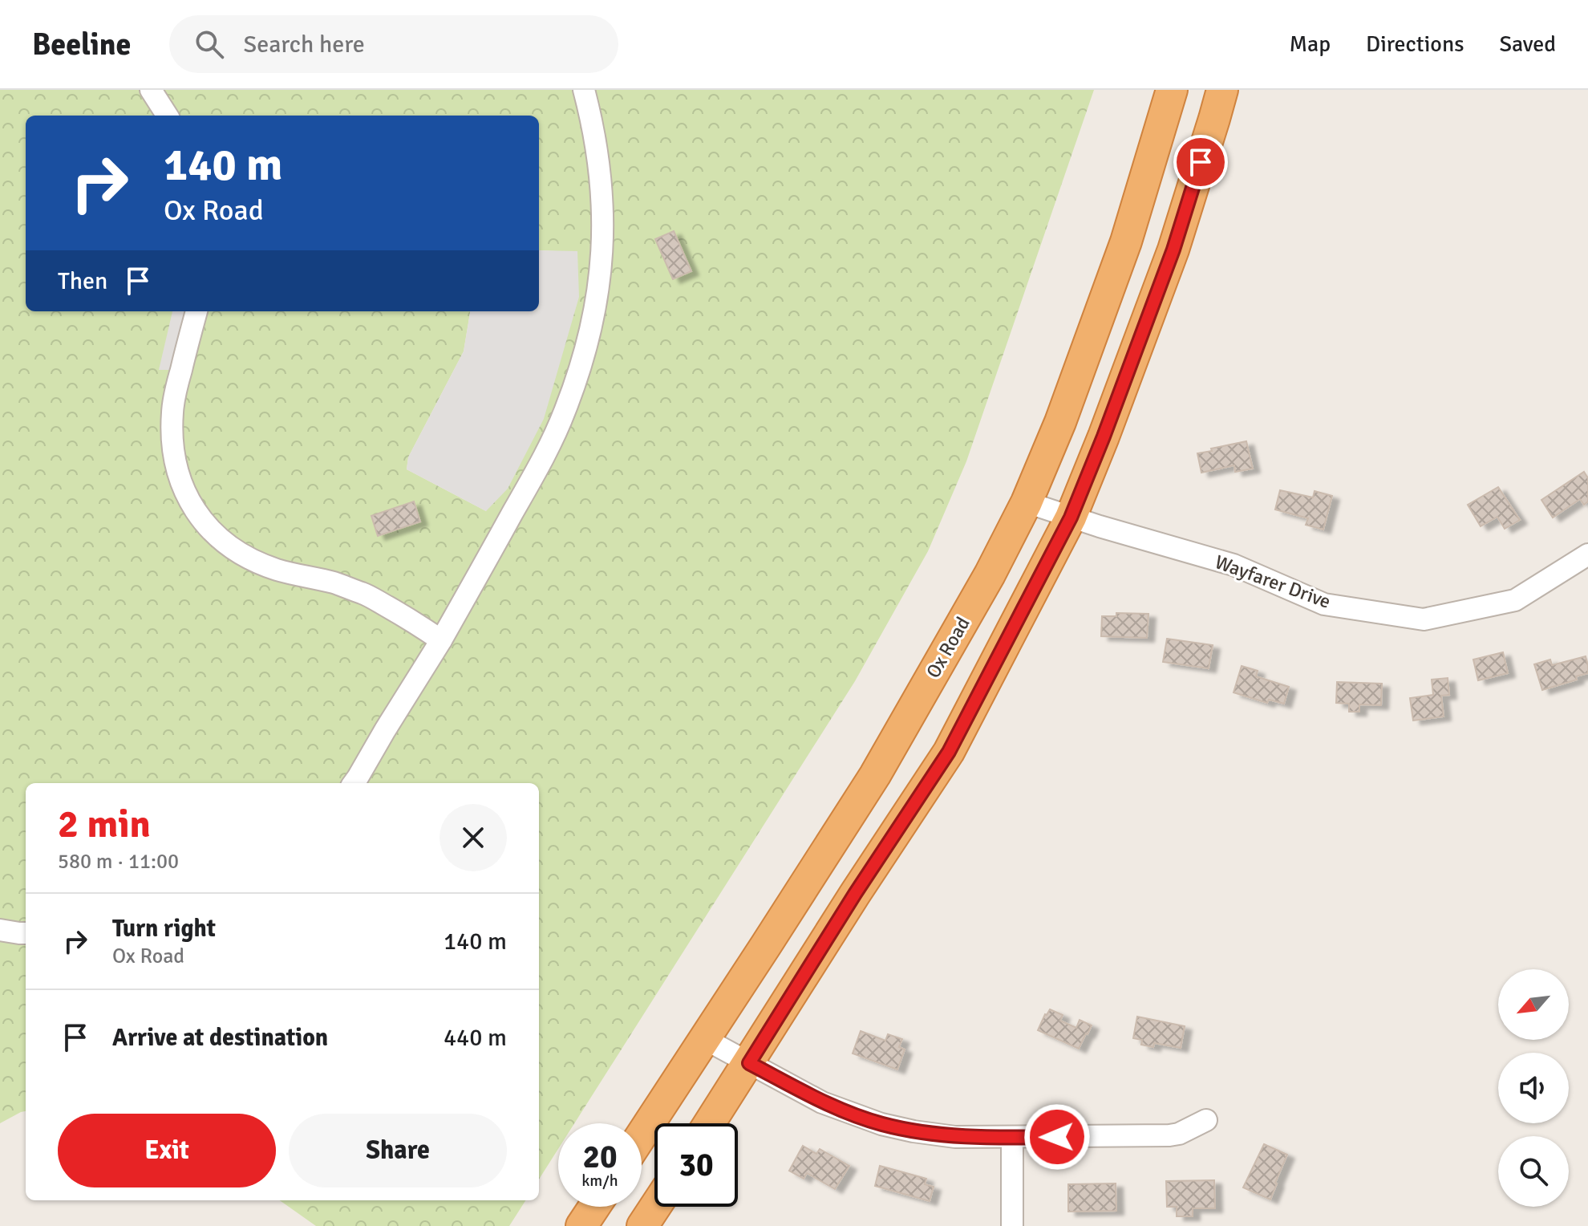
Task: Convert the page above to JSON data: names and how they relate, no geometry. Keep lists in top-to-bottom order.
{
  "streets": {
    "highway": ["Ox Road"],
    "street": ["Wayfarer Drive"]
  },
  "crossings": [
    ["Wayfarer Drive", "Ox Road"]
  ],
  "north": "bottom left",
  "page": {
    "header": "Beeline",
    "search": "Search here",
    "nav": ["Map", "Directions", "Saved"],
    "turn": ["140 m", "Ox Road"],
    "then": "Then",
    "heading": ["2 min", "580 m · 11:00"],
    "list": [
      {
        "name": "Turn right",
        "note": "Ox Road",
        "value": "140 m"
      },
      {
        "name": "Arrive at destination",
        "value": "440 m"
      }
    ],
    "buttons": ["Exit", "Share"],
    "speed": "20 km/h",
    "limit": "30"
  }
}
